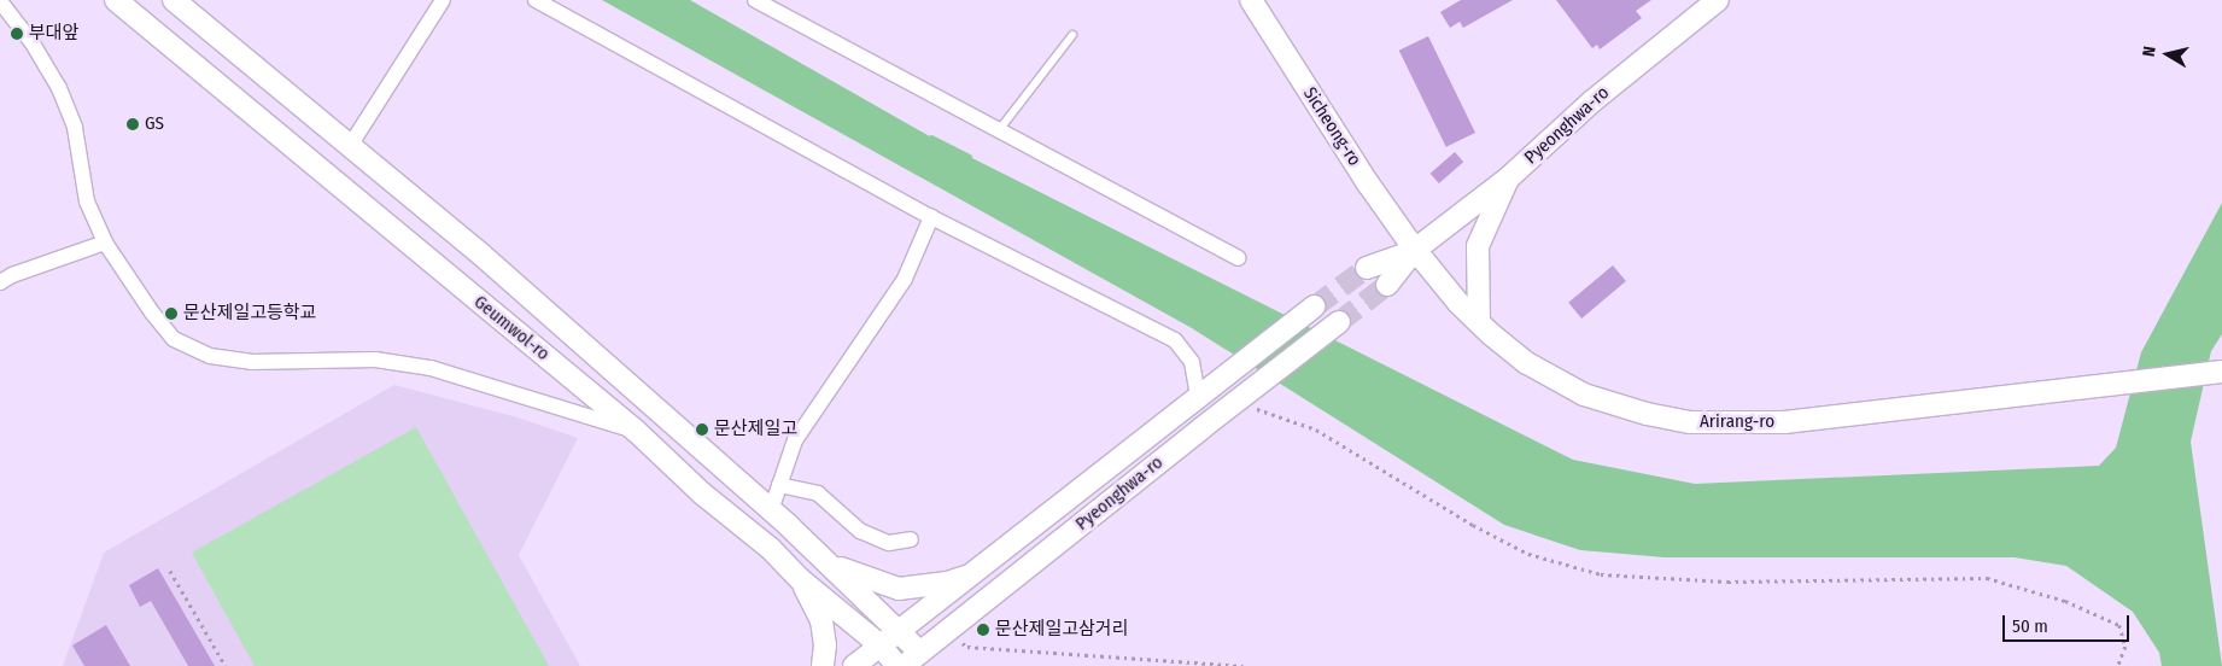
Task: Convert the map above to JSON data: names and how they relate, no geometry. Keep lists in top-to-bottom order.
{
  "streets": {
    "main road": [
      "Pyeonghwa-ro",
      "Sicheong-ro",
      "Geumwol-ro",
      "Arirang-ro"
    ]
  },
  "crossings": [
    ["Pyeonghwa-ro", "Sicheong-ro"],
    ["Pyeonghwa-ro", "Geumwol-ro"],
    ["Pyeonghwa-ro", "Arirang-ro"],
    ["Sicheong-ro", "Arirang-ro"]
  ],
  "places": [
    "부대앞",
    "GS",
    "문산제일고등학교",
    "문산제일고",
    "문산제일고삼거리"
  ],
  "scale_bar": "50 m",
  "north": "left"
}
